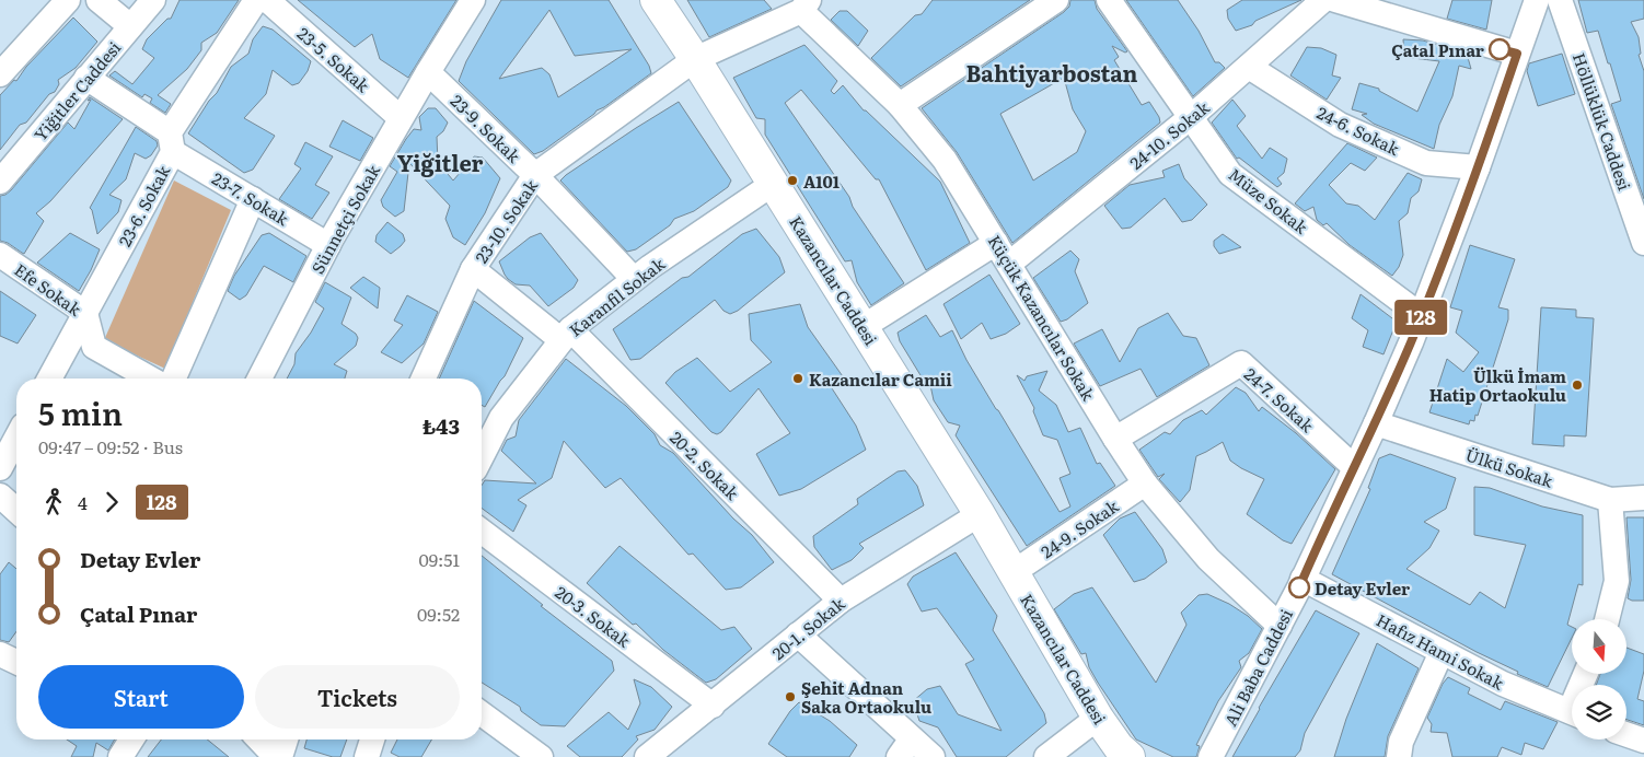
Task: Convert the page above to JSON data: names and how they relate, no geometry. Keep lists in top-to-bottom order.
{
  "streets": {
    "main road": ["Kazancılar Caddesi"],
    "street": [
      "23-5. Sokak",
      "Yiğitler Caddesi",
      "Höllüklük Caddesi",
      "23-9. Sokak",
      "24-6. Sokak",
      "24-10. Sokak",
      "23-7. Sokak",
      "Müze Sokak",
      "23-6. Sokak",
      "Sünnetçi Sokak",
      "23-10. Sokak",
      "Efe Sokak",
      "Karanfil Sokak",
      "Küçük Kazancılar Sokak",
      "24-7. Sokak",
      "20-2. Sokak",
      "Ülkü Sokak",
      "24-9. Sokak",
      "20-3. Sokak",
      "20-1. Sokak",
      "Hafız Hami Sokak",
      "Ali Baba Caddesi"
    ]
  },
  "crossings": [
    ["23-5. Sokak", "Sünnetçi Sokak"],
    ["Yiğitler Caddesi", "23-7. Sokak"],
    ["23-9. Sokak", "Sünnetçi Sokak"],
    ["23-9. Sokak", "23-10. Sokak"],
    ["23-9. Sokak", "Karanfil Sokak"],
    ["24-6. Sokak", "24-10. Sokak"],
    ["24-6. Sokak", "Ali Baba Caddesi"],
    ["24-10. Sokak", "Müze Sokak"],
    ["24-10. Sokak", "Küçük Kazancılar Sokak"],
    ["23-7. Sokak", "23-6. Sokak"],
    ["23-7. Sokak", "Sünnetçi Sokak"],
    ["Müze Sokak", "Ali Baba Caddesi"],
    ["23-6. Sokak", "Efe Sokak"],
    ["23-10. Sokak", "Kazancılar Caddesi"],
    ["23-10. Sokak", "Küçük Kazancılar Sokak"],
    ["23-10. Sokak", "20-2. Sokak"],
    ["Kazancılar Caddesi", "Karanfil Sokak"],
    ["Kazancılar Caddesi", "24-9. Sokak"],
    ["Kazancılar Caddesi", "20-1. Sokak"],
    ["Karanfil Sokak", "20-2. Sokak"],
    ["Küçük Kazancılar Sokak", "24-7. Sokak"],
    ["Küçük Kazancılar Sokak", "24-9. Sokak"],
    ["Küçük Kazancılar Sokak", "Ali Baba Caddesi"],
    ["24-7. Sokak", "Ali Baba Caddesi"],
    ["20-2. Sokak", "20-1. Sokak"],
    ["Ülkü Sokak", "Ali Baba Caddesi"],
    ["20-3. Sokak", "20-1. Sokak"],
    ["Hafız Hami Sokak", "Ali Baba Caddesi"]
  ],
  "districts": ["Bahtiyarbostan", "Yiğitler"],
  "places": [
    "Çatal Pınar",
    "A101",
    "Kazancılar Camii",
    "Ülkü İmam Hatip Ortaokulu",
    "Detay Evler",
    "Şehit Adnan Saka Ortaokulu"
  ],
  "lines": ["bus line 128"],
  "north": "bottom",
  "page": {
    "on_map": "128",
    "heading": ["5 min", "09:47 – 09:52 · Bus", "₺43"],
    "legs": ["4", "128"],
    "list": [
      {
        "name": "Detay Evler",
        "value": "09:51"
      },
      {
        "name": "Çatal Pınar",
        "value": "09:52"
      }
    ],
    "buttons": ["Start", "Tickets"]
  }
}
